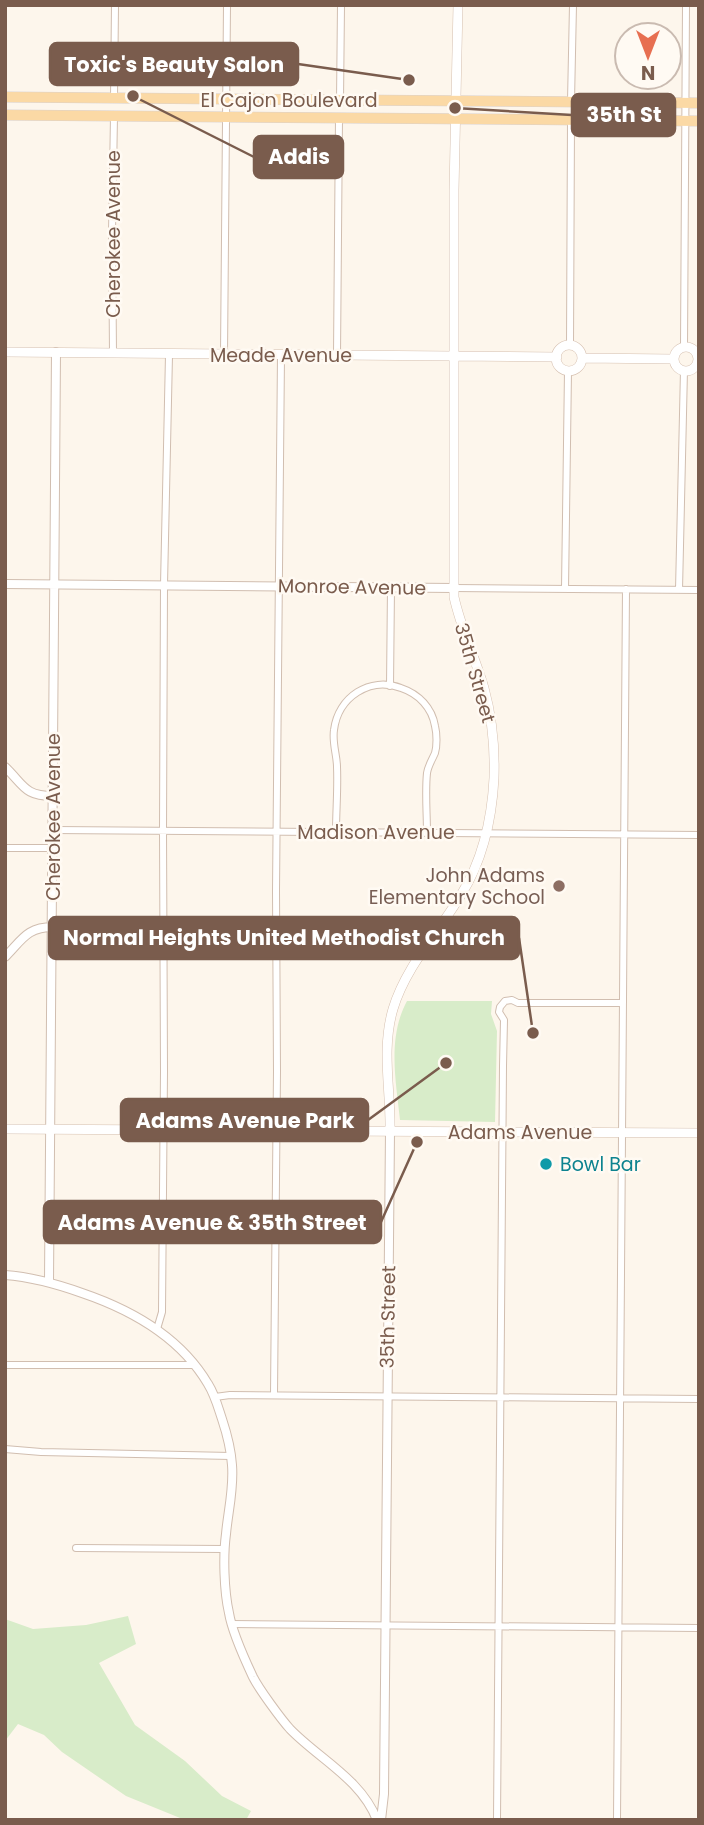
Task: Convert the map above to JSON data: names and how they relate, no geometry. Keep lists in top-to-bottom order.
{
  "streets": {
    "main road": [
      "El Cajon Boulevard",
      "Meade Avenue",
      "35th Street",
      "Adams Avenue"
    ],
    "street": ["Cherokee Avenue", "Monroe Avenue", "Madison Avenue"]
  },
  "crossings": [
    ["El Cajon Boulevard", "Cherokee Avenue"],
    ["El Cajon Boulevard", "35th Street"],
    ["Cherokee Avenue", "Meade Avenue"],
    ["Cherokee Avenue", "Monroe Avenue"],
    ["Cherokee Avenue", "Madison Avenue"],
    ["Cherokee Avenue", "Adams Avenue"],
    ["Meade Avenue", "35th Street"],
    ["Monroe Avenue", "35th Street"],
    ["35th Street", "Madison Avenue"],
    ["35th Street", "Adams Avenue"]
  ],
  "places": [
    "Toxic's Beauty Salon",
    "Addis",
    "35th St",
    "John Adams Elementary School",
    "Normal Heights United Methodist Church",
    "Adams Avenue Park",
    "Adams Avenue & 35th Street",
    "Bowl Bar"
  ],
  "north": "bottom"
}
